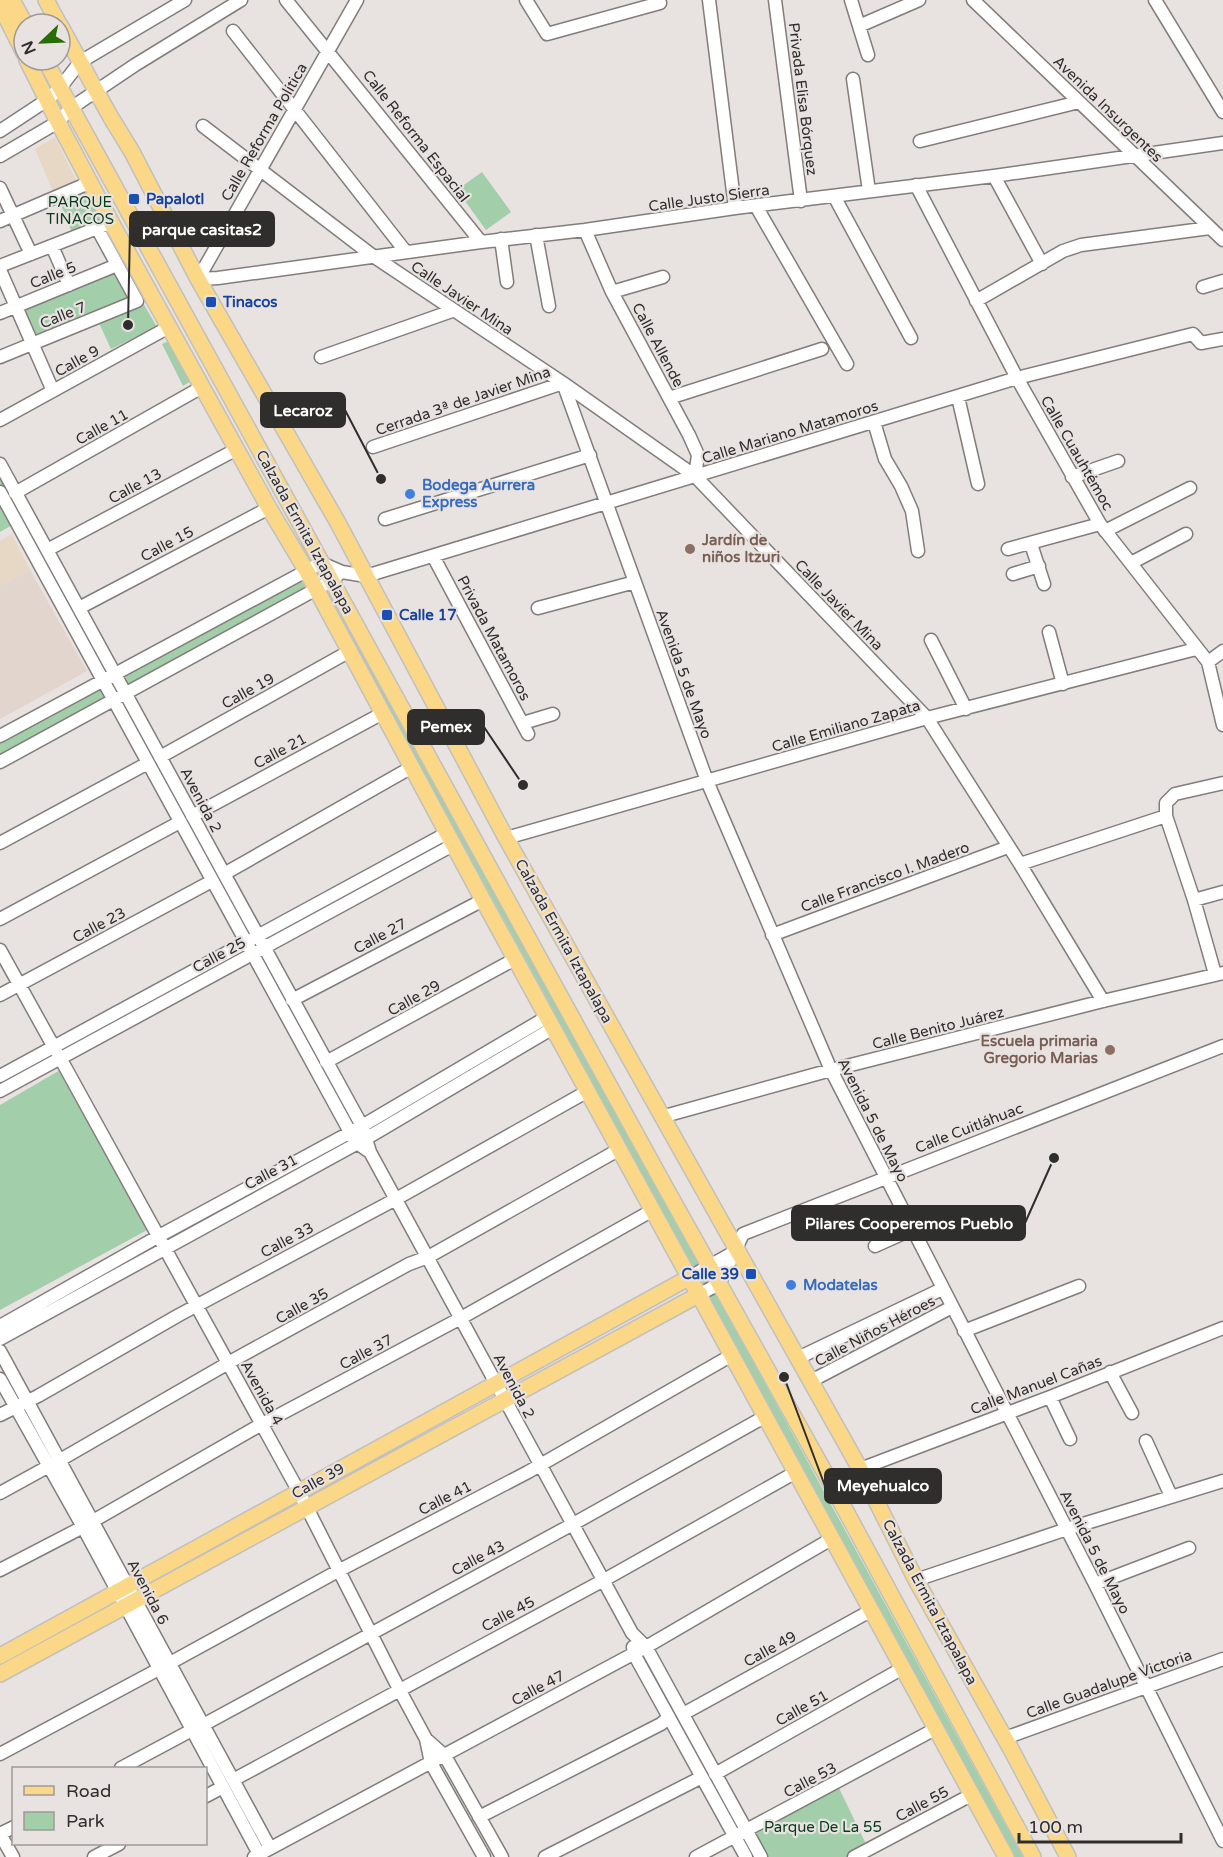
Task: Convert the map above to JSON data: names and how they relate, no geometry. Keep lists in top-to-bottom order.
{
  "streets": {
    "main road": ["Calzada Ermita Iztapalapa", "Calle 39"],
    "street": [
      "Privada Elisa Bórquez",
      "Avenida Insurgentes",
      "Calle Reforma Política",
      "Calle Reforma Espacial",
      "Calle Justo Sierra",
      "Calle 5",
      "Calle Javier Mina",
      "Calle 7",
      "Calle Allende",
      "Calle 9",
      "Cerrada 3ª de Javier Mina",
      "Calle 11",
      "Calle Mariano Matamoros",
      "Calle Cuauhtémoc",
      "Calle 13",
      "Calle 15",
      "Privada Matamoros",
      "Avenida 5 de Mayo",
      "Calle 19",
      "Calle Emiliano Zapata",
      "Calle 21",
      "Avenida 2",
      "Calle Francisco I. Madero",
      "Calle 23",
      "Calle 27",
      "Calle 25",
      "Calle 29",
      "Calle Benito Juárez",
      "Calle Cuitláhuac",
      "Calle 31",
      "Calle 33",
      "Calle 35",
      "Calle Niños Héroes",
      "Calle 37",
      "Calle Manuel Cañas",
      "Avenida 4",
      "Calle 41",
      "Calle 43",
      "Avenida 6",
      "Calle 45",
      "Calle 49",
      "Calle Guadalupe Victoria",
      "Calle 47",
      "Calle 51",
      "Calle 53",
      "Calle 55"
    ]
  },
  "crossings": [
    ["Privada Elisa Bórquez", "Calle Justo Sierra"],
    ["Avenida Insurgentes", "Calle Justo Sierra"],
    ["Calle Reforma Política", "Calle Reforma Espacial"],
    ["Calle Reforma Política", "Calle Justo Sierra"],
    ["Calle Reforma Política", "Calle Javier Mina"],
    ["Calle Reforma Política", "Calzada Ermita Iztapalapa"],
    ["Calle Reforma Espacial", "Calle Justo Sierra"],
    ["Calle Justo Sierra", "Calle Javier Mina"],
    ["Calle Justo Sierra", "Calle Allende"],
    ["Calle Justo Sierra", "Calle Cuauhtémoc"],
    ["Calle Justo Sierra", "Calzada Ermita Iztapalapa"],
    ["Calle 5", "Calle 7"],
    ["Calle Javier Mina", "Calle Allende"],
    ["Calle Javier Mina", "Cerrada 3ª de Javier Mina"],
    ["Calle Javier Mina", "Calle Mariano Matamoros"],
    ["Calle Javier Mina", "Avenida 5 de Mayo"],
    ["Calle Javier Mina", "Calle Emiliano Zapata"],
    ["Calle Javier Mina", "Calle Francisco I. Madero"],
    ["Calle Javier Mina", "Calle Benito Juárez"],
    ["Calle Allende", "Calle Mariano Matamoros"],
    ["Calle 9", "Calzada Ermita Iztapalapa"],
    ["Cerrada 3ª de Javier Mina", "Avenida 5 de Mayo"],
    ["Calle 11", "Calzada Ermita Iztapalapa"],
    ["Calle 11", "Avenida 2"],
    ["Calle Mariano Matamoros", "Calle Cuauhtémoc"],
    ["Calle Mariano Matamoros", "Calzada Ermita Iztapalapa"],
    ["Calle Mariano Matamoros", "Privada Matamoros"],
    ["Calle Mariano Matamoros", "Avenida 5 de Mayo"],
    ["Calle Cuauhtémoc", "Calle Emiliano Zapata"],
    ["Calle 13", "Calzada Ermita Iztapalapa"],
    ["Calle 13", "Avenida 2"],
    ["Calzada Ermita Iztapalapa", "Calle 15"],
    ["Calzada Ermita Iztapalapa", "Calle 19"],
    ["Calzada Ermita Iztapalapa", "Calle Emiliano Zapata"],
    ["Calzada Ermita Iztapalapa", "Calle 21"],
    ["Calzada Ermita Iztapalapa", "Calle 27"],
    ["Calzada Ermita Iztapalapa", "Calle 25"],
    ["Calzada Ermita Iztapalapa", "Calle 29"],
    ["Calzada Ermita Iztapalapa", "Calle Benito Juárez"],
    ["Calzada Ermita Iztapalapa", "Calle Cuitláhuac"],
    ["Calzada Ermita Iztapalapa", "Calle 31"],
    ["Calzada Ermita Iztapalapa", "Calle 33"],
    ["Calzada Ermita Iztapalapa", "Calle 35"],
    ["Calzada Ermita Iztapalapa", "Calle Niños Héroes"],
    ["Calzada Ermita Iztapalapa", "Calle 37"],
    ["Calzada Ermita Iztapalapa", "Calle Manuel Cañas"],
    ["Calzada Ermita Iztapalapa", "Calle 39"],
    ["Calzada Ermita Iztapalapa", "Calle 41"],
    ["Calzada Ermita Iztapalapa", "Calle 43"],
    ["Calzada Ermita Iztapalapa", "Calle 45"],
    ["Calzada Ermita Iztapalapa", "Calle 49"],
    ["Calzada Ermita Iztapalapa", "Calle Guadalupe Victoria"],
    ["Calzada Ermita Iztapalapa", "Calle 47"],
    ["Calzada Ermita Iztapalapa", "Calle 51"],
    ["Calzada Ermita Iztapalapa", "Calle 53"],
    ["Calzada Ermita Iztapalapa", "Calle 55"],
    ["Calle 15", "Avenida 2"],
    ["Avenida 5 de Mayo", "Calle Emiliano Zapata"],
    ["Avenida 5 de Mayo", "Calle Francisco I. Madero"],
    ["Avenida 5 de Mayo", "Calle Benito Juárez"],
    ["Avenida 5 de Mayo", "Calle Cuitláhuac"],
    ["Avenida 5 de Mayo", "Calle Niños Héroes"],
    ["Avenida 5 de Mayo", "Calle Manuel Cañas"],
    ["Avenida 5 de Mayo", "Calle Guadalupe Victoria"],
    ["Calle 19", "Avenida 2"],
    ["Calle 21", "Avenida 2"],
    ["Avenida 2", "Calle 23"],
    ["Avenida 2", "Calle 27"],
    ["Avenida 2", "Calle 25"],
    ["Avenida 2", "Calle 29"],
    ["Avenida 2", "Calle 31"],
    ["Avenida 2", "Calle 33"],
    ["Avenida 2", "Calle 35"],
    ["Avenida 2", "Calle 37"],
    ["Avenida 2", "Calle 39"],
    ["Avenida 2", "Calle 41"],
    ["Avenida 2", "Calle 43"],
    ["Avenida 2", "Calle 45"],
    ["Avenida 2", "Calle 49"],
    ["Avenida 2", "Calle 47"],
    ["Avenida 2", "Calle 51"],
    ["Avenida 2", "Calle 53"],
    ["Calle 23", "Avenida 4"],
    ["Calle 25", "Avenida 4"],
    ["Calle Cuitláhuac", "Calle 39"],
    ["Calle 31", "Avenida 4"],
    ["Calle 33", "Avenida 4"],
    ["Calle 33", "Avenida 6"],
    ["Calle 35", "Avenida 4"],
    ["Calle 35", "Avenida 6"],
    ["Calle 37", "Avenida 4"],
    ["Calle 37", "Avenida 6"],
    ["Avenida 4", "Calle 39"],
    ["Avenida 4", "Calle 41"],
    ["Avenida 4", "Calle 43"],
    ["Avenida 4", "Calle 45"],
    ["Avenida 4", "Calle 47"],
    ["Calle 39", "Avenida 6"],
    ["Calle 41", "Avenida 6"],
    ["Calle 43", "Avenida 6"],
    ["Avenida 6", "Calle 45"],
    ["Avenida 6", "Calle 47"]
  ],
  "parks": ["PARQUE TINACOS", "Parque De La 55"],
  "places": {
    "transit": [
      "Papalotl",
      "Tinacos",
      "Calle 17",
      "Calle 39"
    ],
    "other": [
      "parque casitas2",
      "Lecaroz",
      "Bodega Aurrera Express",
      "Jardín de niños Itzuri",
      "Pemex",
      "Escuela primaria Gregorio Marias",
      "Pilares Cooperemos Pueblo",
      "Modatelas",
      "Meyehualco"
    ]
  },
  "legend": ["Road", "Park"],
  "scale_bar": "100 m",
  "north": "bottom left"
}
